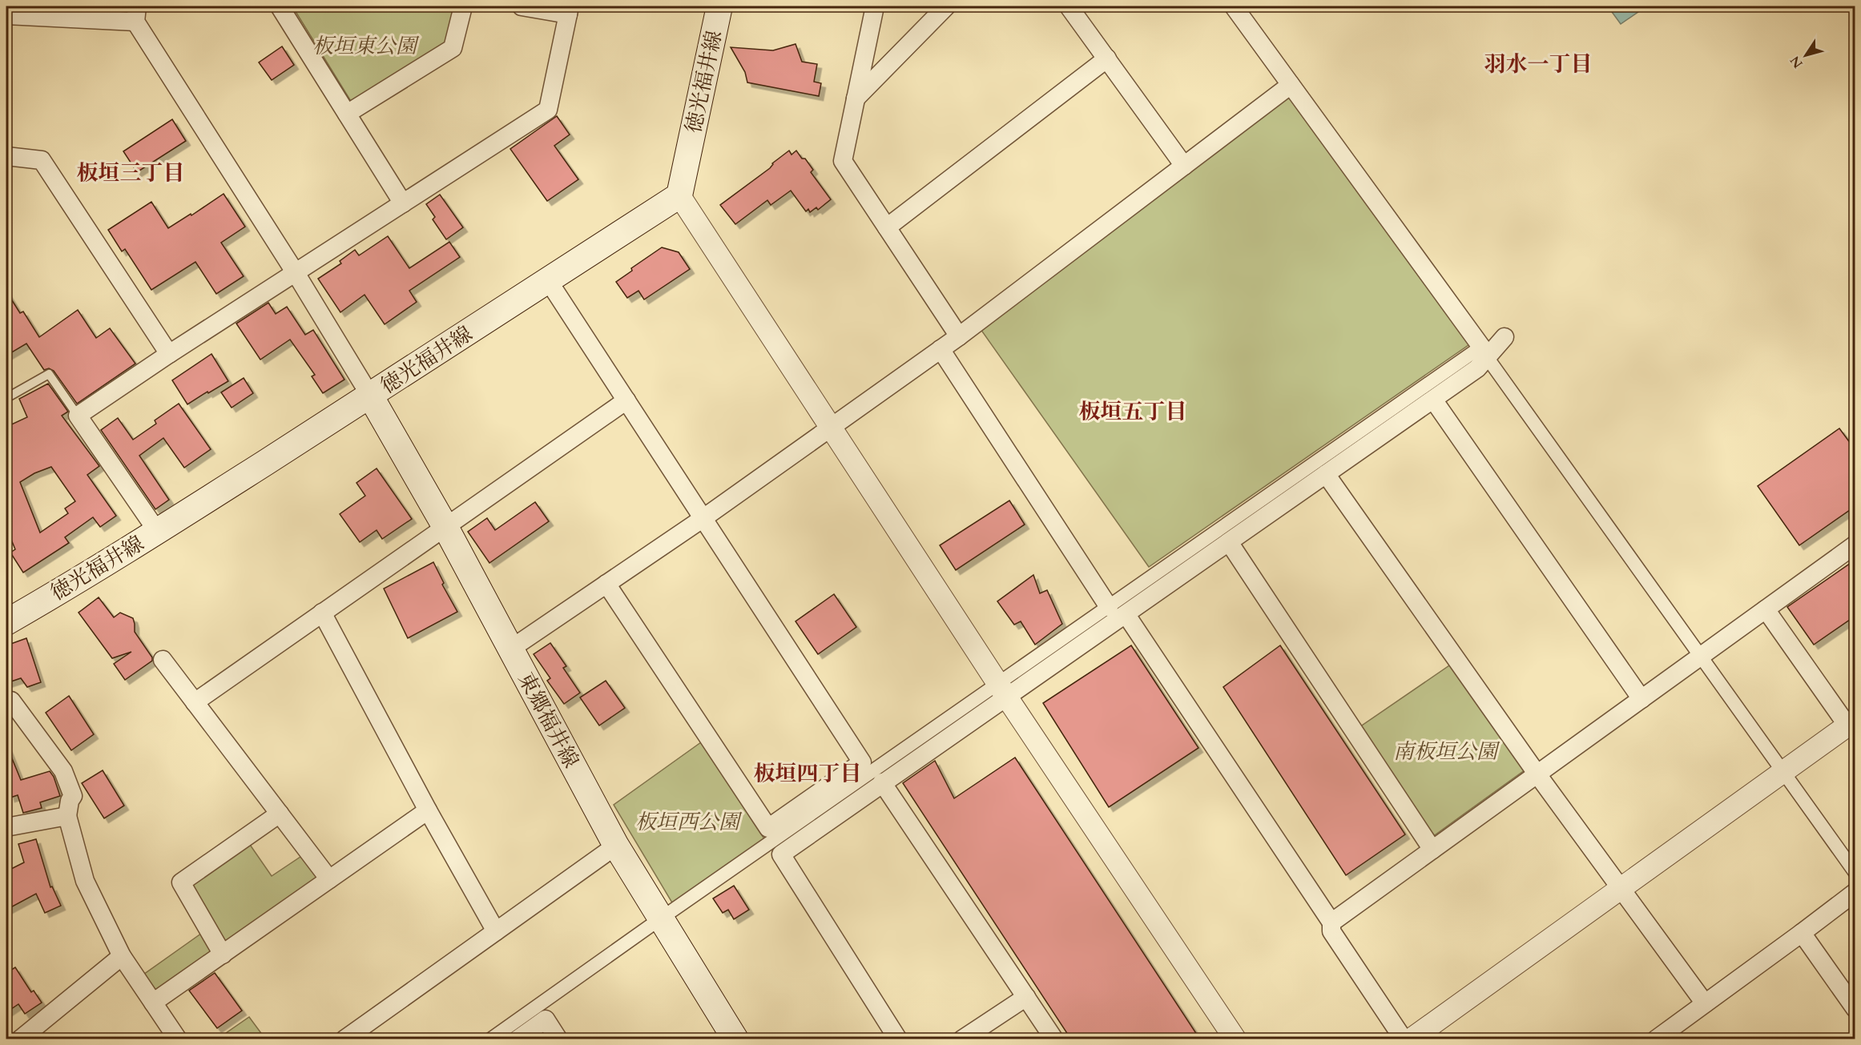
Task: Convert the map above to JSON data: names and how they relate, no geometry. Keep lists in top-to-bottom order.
{
  "streets": {
    "main road": ["徳光福井線", "東郷福井線"]
  },
  "crossings": [
    ["徳光福井線", "東郷福井線"]
  ],
  "districts": [
    "羽水一丁目",
    "板垣三丁目",
    "板垣五丁目",
    "板垣四丁目"
  ],
  "parks": ["板垣東公園", "南板垣公園", "板垣西公園"],
  "north": "bottom left"
}
